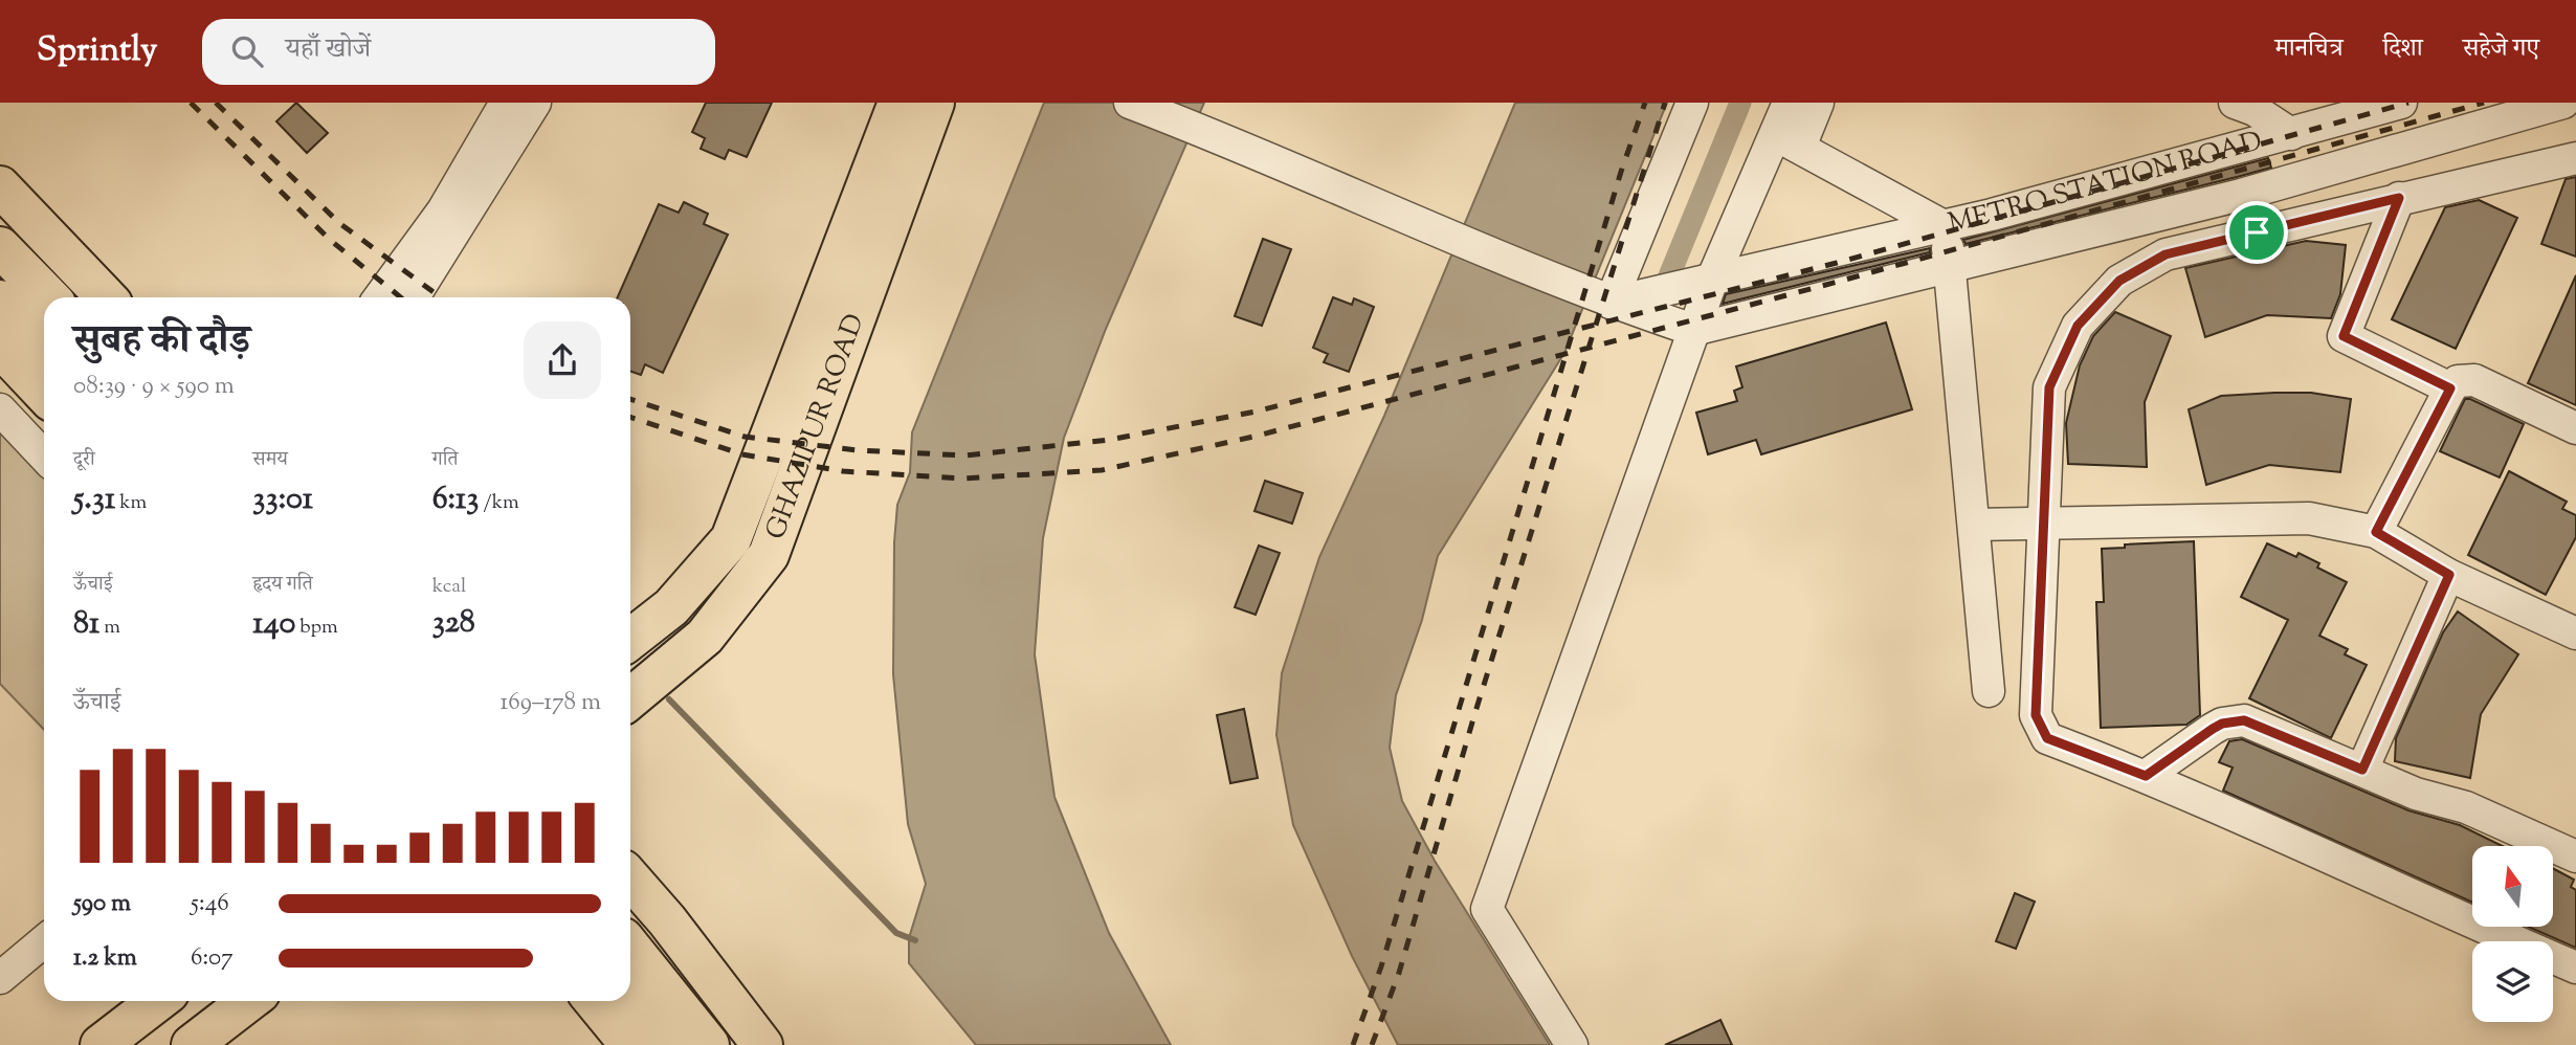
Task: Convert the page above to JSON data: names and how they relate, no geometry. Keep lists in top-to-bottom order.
{
  "streets": {
    "main road": ["GHAZIPUR ROAD"],
    "street": ["METRO STATION ROAD"]
  },
  "north": "top",
  "page": {
    "header": "Sprintly",
    "search": "यहाँ खोजें",
    "nav": ["मानचित्र", "दिशा", "सहेजे गए"],
    "heading": ["सुबह की दौड़", "08:39 · 9 × 590 m"],
    "stats": [
      ["दूरी", "5.31 km"],
      ["समय", "33:01"],
      ["गति", "6:13 /km"],
      ["ऊँचाई", "81 m"],
      ["हृदय गति", "140 bpm"],
      ["kcal", "328"]
    ],
    "chart": ["ऊँचाई", "169–178 m"],
    "list": [
      {
        "name": "590 m",
        "note": "5:46"
      },
      {
        "name": "1.2 km",
        "note": "6:07"
      }
    ]
  }
}
